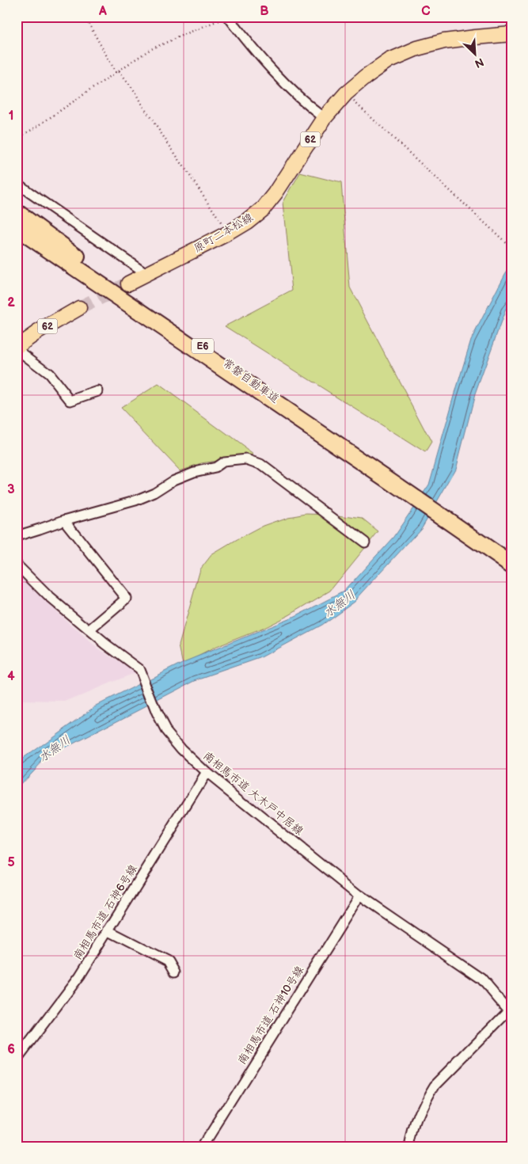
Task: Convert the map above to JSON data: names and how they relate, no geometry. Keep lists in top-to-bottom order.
{
  "streets": {
    "highway": ["E6", "常磐自動車道"],
    "main road": ["62", "原町二本松線"],
    "street": ["南相馬市道 大木戸中居線", "南相馬市道 石神6号線", "南相馬市道 石神10号線"]
  },
  "crossings": [
    ["南相馬市道 大木戸中居線", "南相馬市道 石神6号線"],
    ["南相馬市道 大木戸中居線", "南相馬市道 石神10号線"]
  ],
  "water": ["水無川"],
  "north": "bottom right",
  "grid": {
    "columns": ["A", "B", "C"],
    "rows": [
      "1",
      "2",
      "3",
      "4",
      "5",
      "6"
    ]
  }
}
